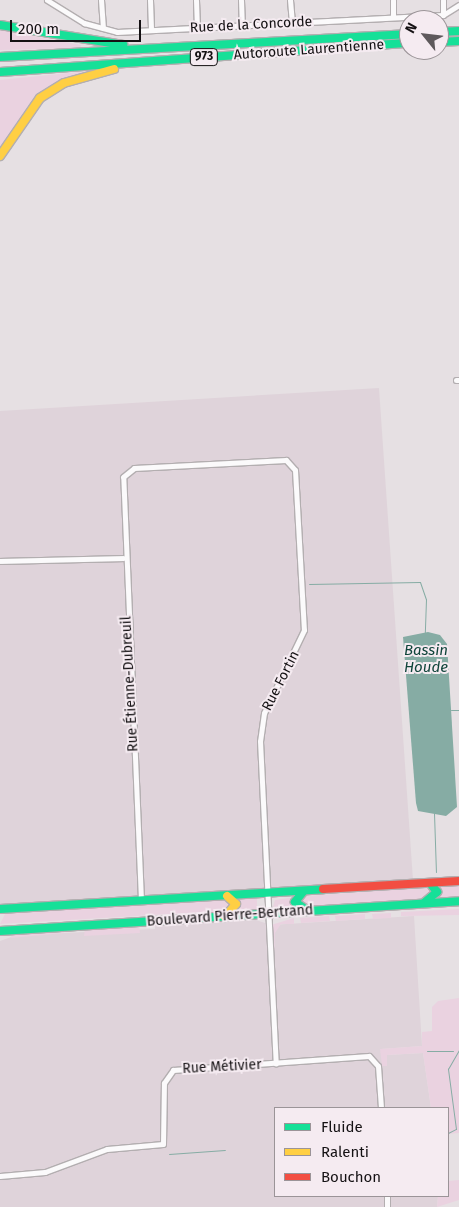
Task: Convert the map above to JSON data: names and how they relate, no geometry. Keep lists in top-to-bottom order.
{
  "streets": {
    "main road": ["Autoroute Laurentienne", "973", "Boulevard Pierre-Bertrand"],
    "street": [
      "Rue de la Concorde",
      "Rue Fortin",
      "Rue Étienne-Dubreuil",
      "Rue Métivier"
    ]
  },
  "crossings": [
    ["Rue Fortin", "Rue Étienne-Dubreuil"],
    ["Rue Fortin", "Boulevard Pierre-Bertrand"],
    ["Rue Fortin", "Rue Métivier"],
    ["Rue Étienne-Dubreuil", "Boulevard Pierre-Bertrand"]
  ],
  "water": ["Bassin Houde"],
  "legend": ["Fluide", "Ralenti", "Bouchon"],
  "scale_bar": "200 m",
  "north": "top left"
}
